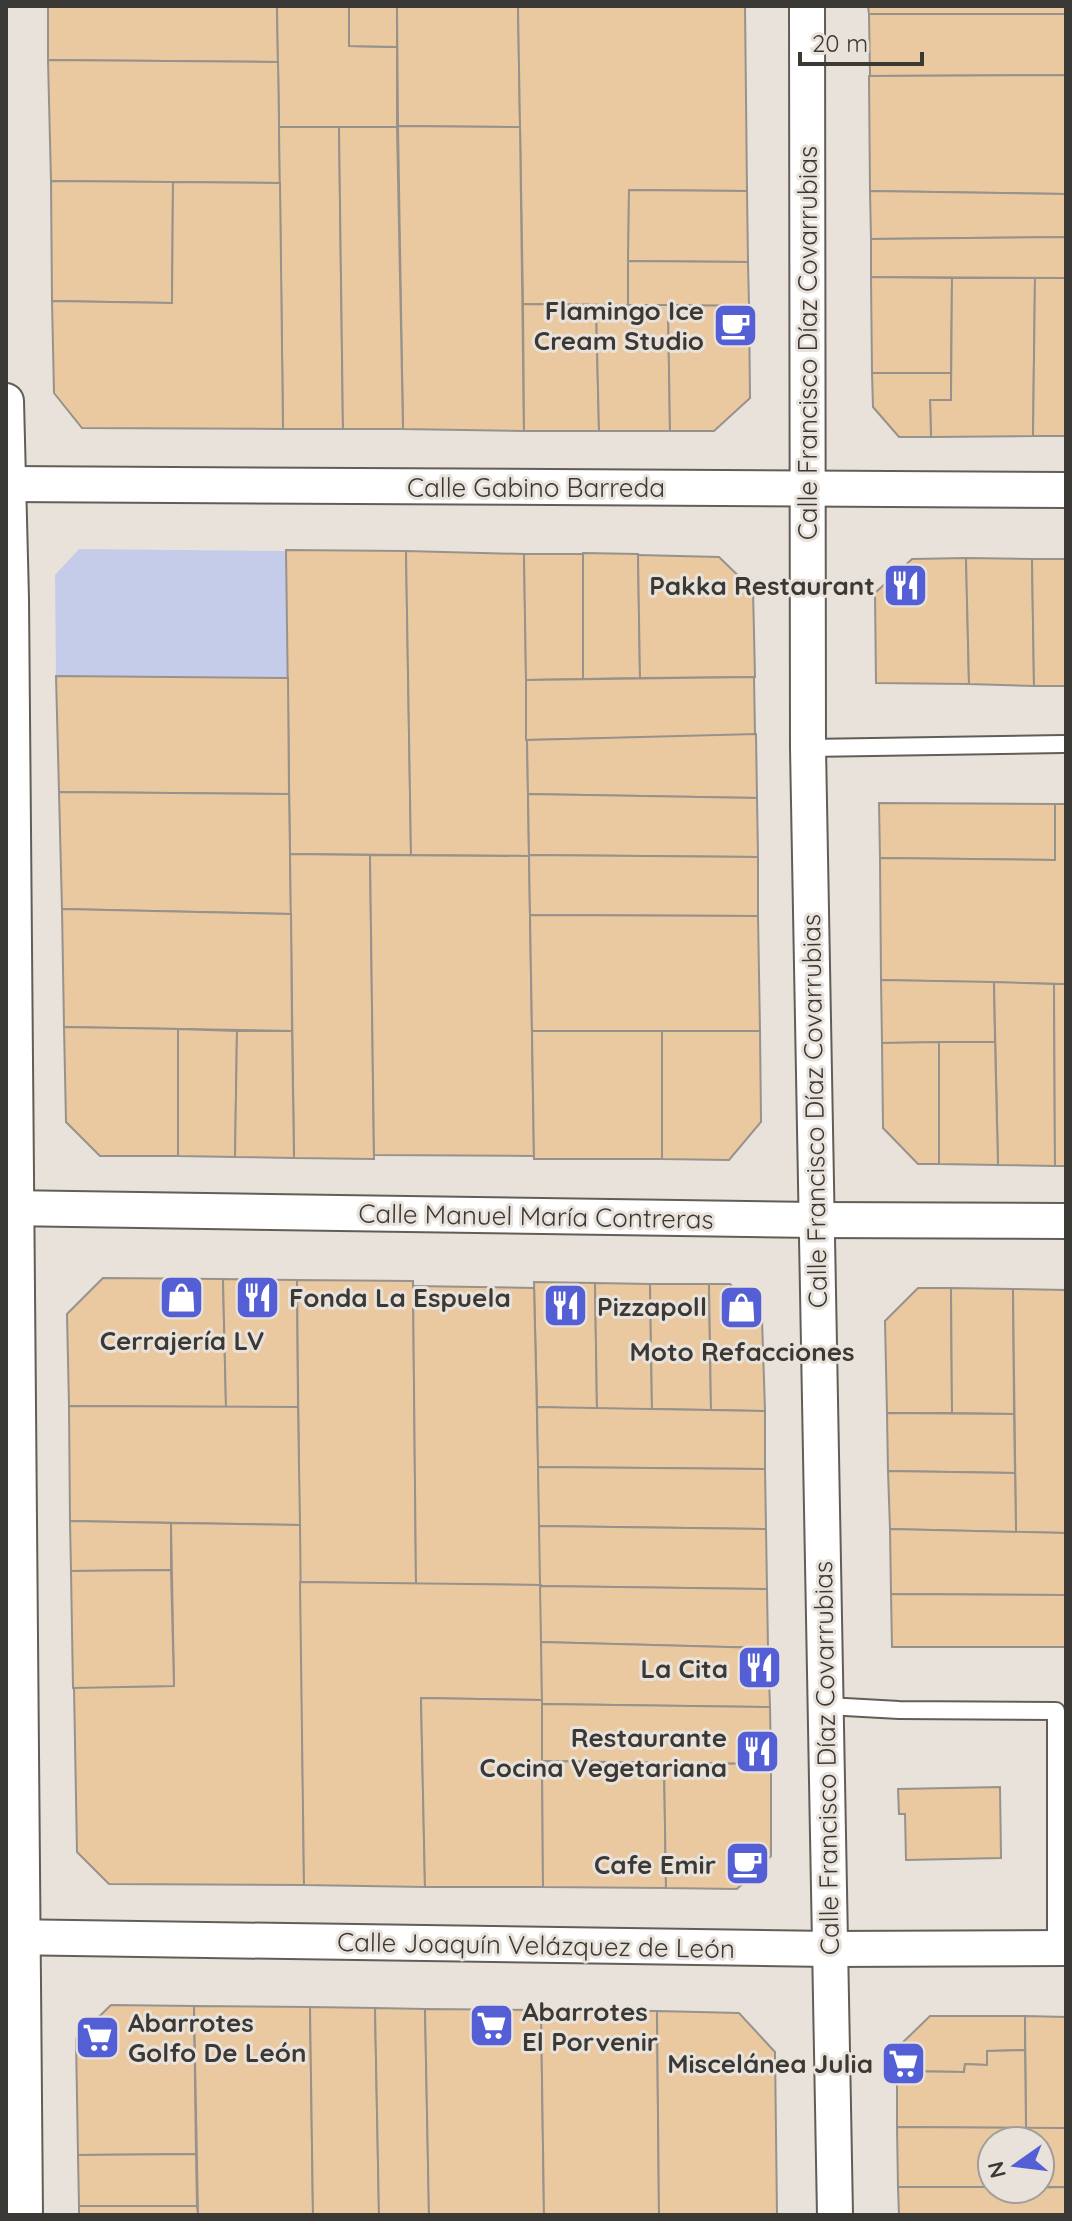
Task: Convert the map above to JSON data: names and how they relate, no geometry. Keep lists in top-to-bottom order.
{
  "streets": {
    "street": [
      "Calle Francisco Díaz Covarrubias",
      "Calle Gabino Barreda",
      "Calle Manuel María Contreras",
      "Calle Joaquín Velázquez de León"
    ]
  },
  "crossings": [
    ["Calle Francisco Díaz Covarrubias", "Calle Gabino Barreda"],
    ["Calle Francisco Díaz Covarrubias", "Calle Manuel María Contreras"],
    ["Calle Francisco Díaz Covarrubias", "Calle Joaquín Velázquez de León"]
  ],
  "places": {
    "cafe": ["Flamingo Ice Cream Studio", "Cafe Emir"],
    "restaurant": [
      "Pakka Restaurant",
      "Fonda La Espuela",
      "Pizzapoll",
      "La Cita",
      "Restaurante Cocina Vegetariana"
    ],
    "shop": ["Cerrajería LV", "Moto Refacciones"],
    "supermarket": ["Abarrotes El Porvenir", "Abarrotes Golfo De León", "Miscelánea Julia"]
  },
  "scale_bar": "20 m",
  "north": "left"
}
